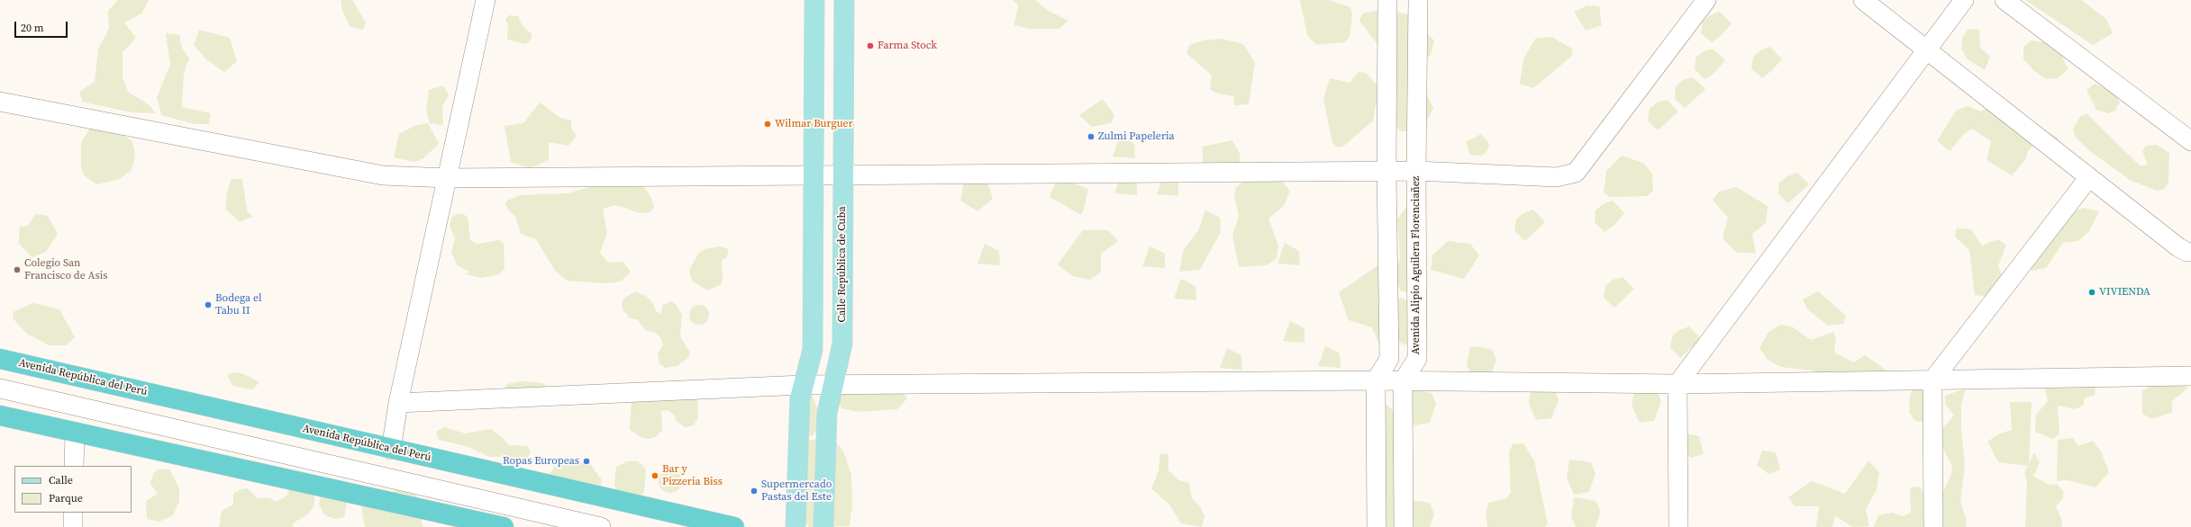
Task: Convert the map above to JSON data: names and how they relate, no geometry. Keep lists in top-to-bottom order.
{
  "streets": {
    "highway": ["Avenida República del Perú"],
    "main road": ["Calle República de Cuba"],
    "street": ["Avenida Alipio Aguilera Florenciañez"]
  },
  "places": [
    "Farma Stock",
    "Wilmar Burguer",
    "Zulmi Papeleria",
    "Colegio San Francisco de Asis",
    "VIVIENDA",
    "Bodega el Tabu II",
    "Ropas Europeas",
    "Bar y Pizzeria Biss",
    "Supermercado Pastas del Este"
  ],
  "legend": ["Calle", "Parque"],
  "scale_bar": "20 m"
}
